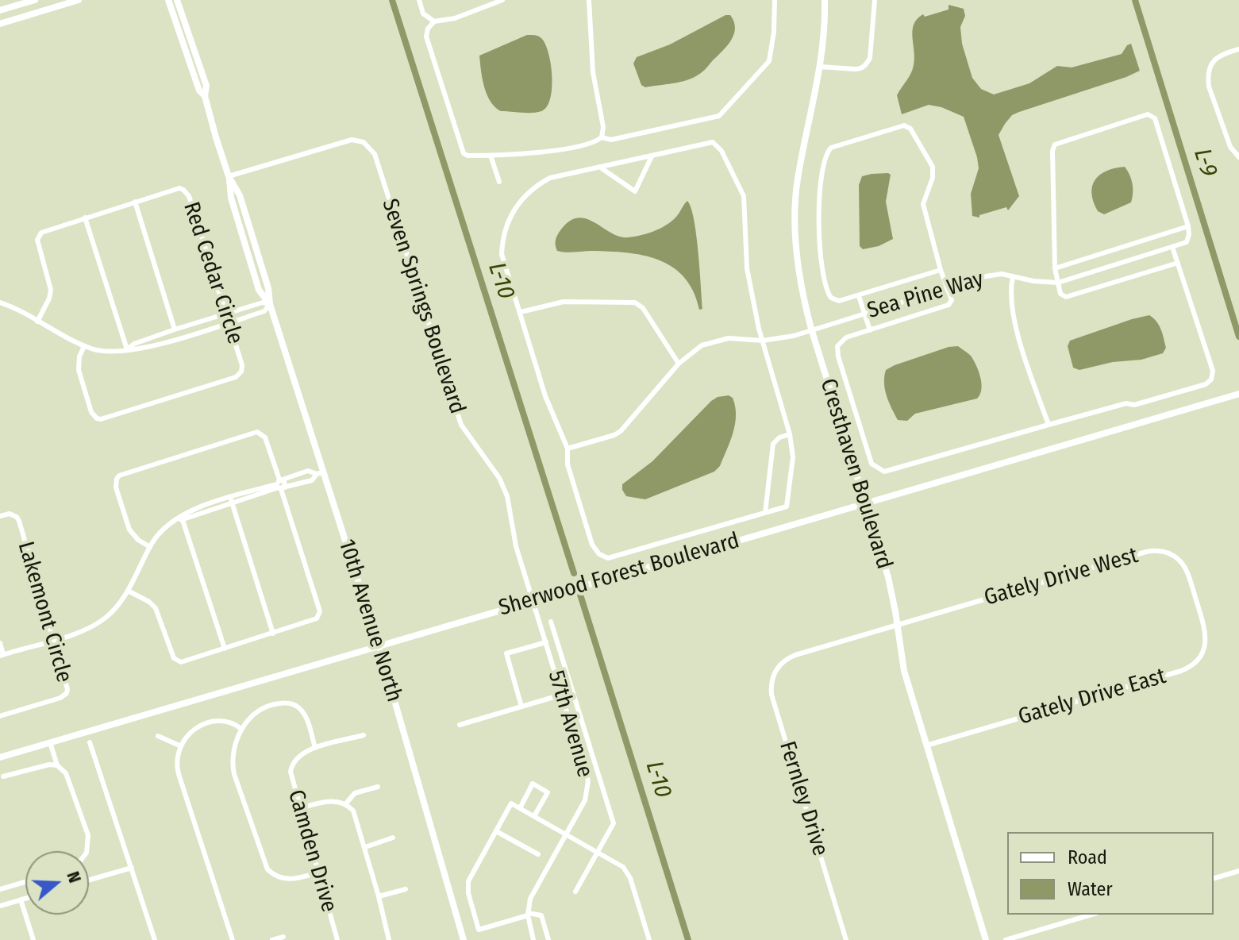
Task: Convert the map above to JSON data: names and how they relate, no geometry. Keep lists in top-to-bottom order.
{
  "streets": {
    "street": [
      "Red Cedar Circle",
      "Sea Pine Way",
      "Seven Springs Boulevard",
      "Cresthaven Boulevard",
      "Sherwood Forest Boulevard",
      "Gately Drive West",
      "Lakemont Circle",
      "10th Avenue North",
      "Gately Drive East",
      "57th Avenue",
      "Fernley Drive",
      "Camden Drive"
    ]
  },
  "crossings": [
    ["Sea Pine Way", "Cresthaven Boulevard"],
    ["Seven Springs Boulevard", "Sherwood Forest Boulevard"],
    ["Seven Springs Boulevard", "10th Avenue North"],
    ["Seven Springs Boulevard", "57th Avenue"],
    ["Cresthaven Boulevard", "Sherwood Forest Boulevard"],
    ["Cresthaven Boulevard", "Gately Drive West"],
    ["Cresthaven Boulevard", "Gately Drive East"],
    ["Sherwood Forest Boulevard", "10th Avenue North"],
    ["Sherwood Forest Boulevard", "57th Avenue"],
    ["Gately Drive West", "Gately Drive East"],
    ["Gately Drive West", "Fernley Drive"]
  ],
  "water": ["L-9", "L-10"],
  "legend": ["Road", "Water"],
  "north": "right"
}
